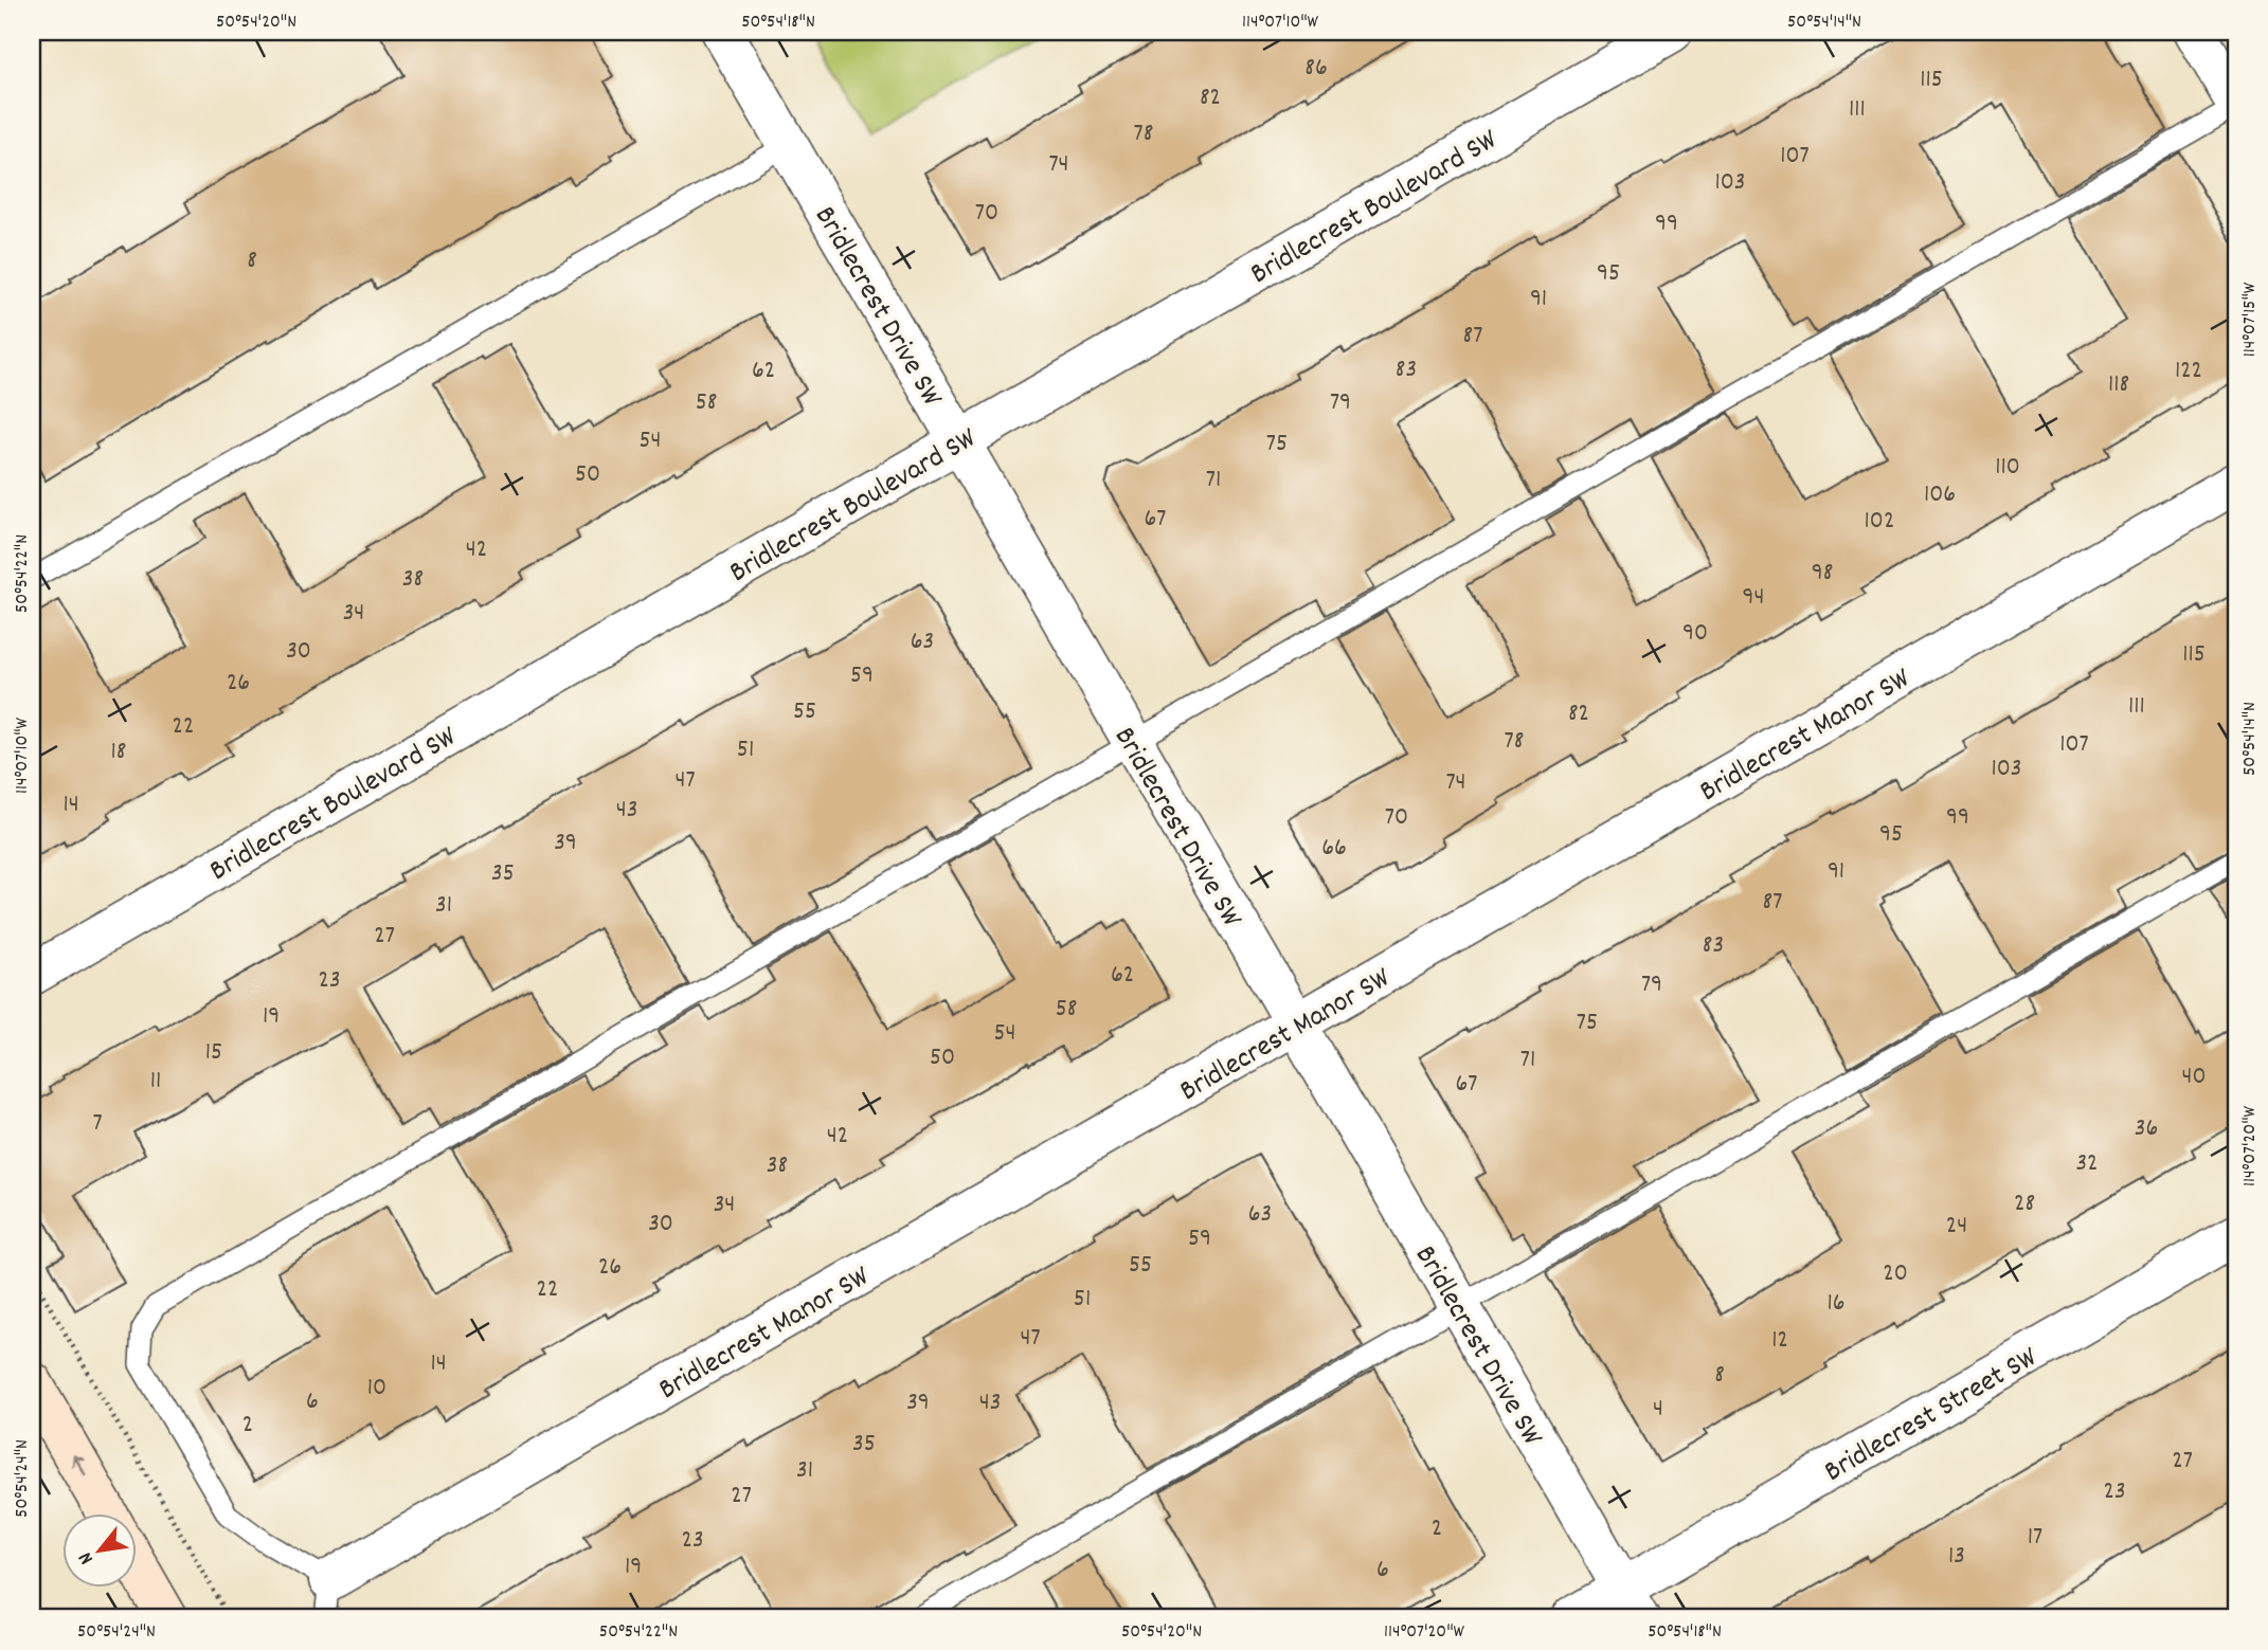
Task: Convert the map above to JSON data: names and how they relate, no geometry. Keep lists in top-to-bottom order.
{
  "streets": {
    "street": [
      "Bridlecrest Boulevard SW",
      "Bridlecrest Drive SW",
      "Bridlecrest Manor SW",
      "Bridlecrest Street SW"
    ]
  },
  "crossings": [
    ["Bridlecrest Boulevard SW", "Bridlecrest Drive SW"],
    ["Bridlecrest Drive SW", "Bridlecrest Manor SW"],
    ["Bridlecrest Drive SW", "Bridlecrest Street SW"]
  ],
  "house_numbers": [
    "86",
    "115",
    "82",
    "111",
    "78",
    "107",
    "74",
    "103",
    "70",
    "99",
    "8",
    "95",
    "91",
    "87",
    "83",
    "62",
    "122",
    "118",
    "58",
    "79",
    "54",
    "75",
    "110",
    "50",
    "71",
    "106",
    "67",
    "102",
    "42",
    "98",
    "38",
    "94",
    "34",
    "90",
    "63",
    "30",
    "115",
    "59",
    "26",
    "111",
    "55",
    "82",
    "22",
    "78",
    "107",
    "51",
    "18",
    "103",
    "47",
    "74",
    "14",
    "43",
    "70",
    "99",
    "95",
    "39",
    "66",
    "91",
    "35",
    "87",
    "31",
    "27",
    "83",
    "62",
    "23",
    "79",
    "58",
    "19",
    "75",
    "54",
    "15",
    "50",
    "71",
    "40",
    "11",
    "67",
    "7",
    "36",
    "42",
    "32",
    "38",
    "28",
    "34",
    "63",
    "30",
    "24",
    "59",
    "55",
    "26",
    "20",
    "22",
    "51",
    "16",
    "47",
    "12",
    "14",
    "8",
    "10",
    "6",
    "39",
    "43",
    "4",
    "2",
    "35",
    "27",
    "31",
    "23",
    "27",
    "2",
    "17",
    "23",
    "13",
    "19",
    "6"
  ],
  "north": "bottom left",
  "coordinates": [
    "50°54'20\"N",
    "50°54'18\"N",
    "114°07'10\"W",
    "50°54'14\"N",
    "114°07'15\"W",
    "50°54'22\"N",
    "114°07'20\"W",
    "50°54'24\"N"
  ]
}
